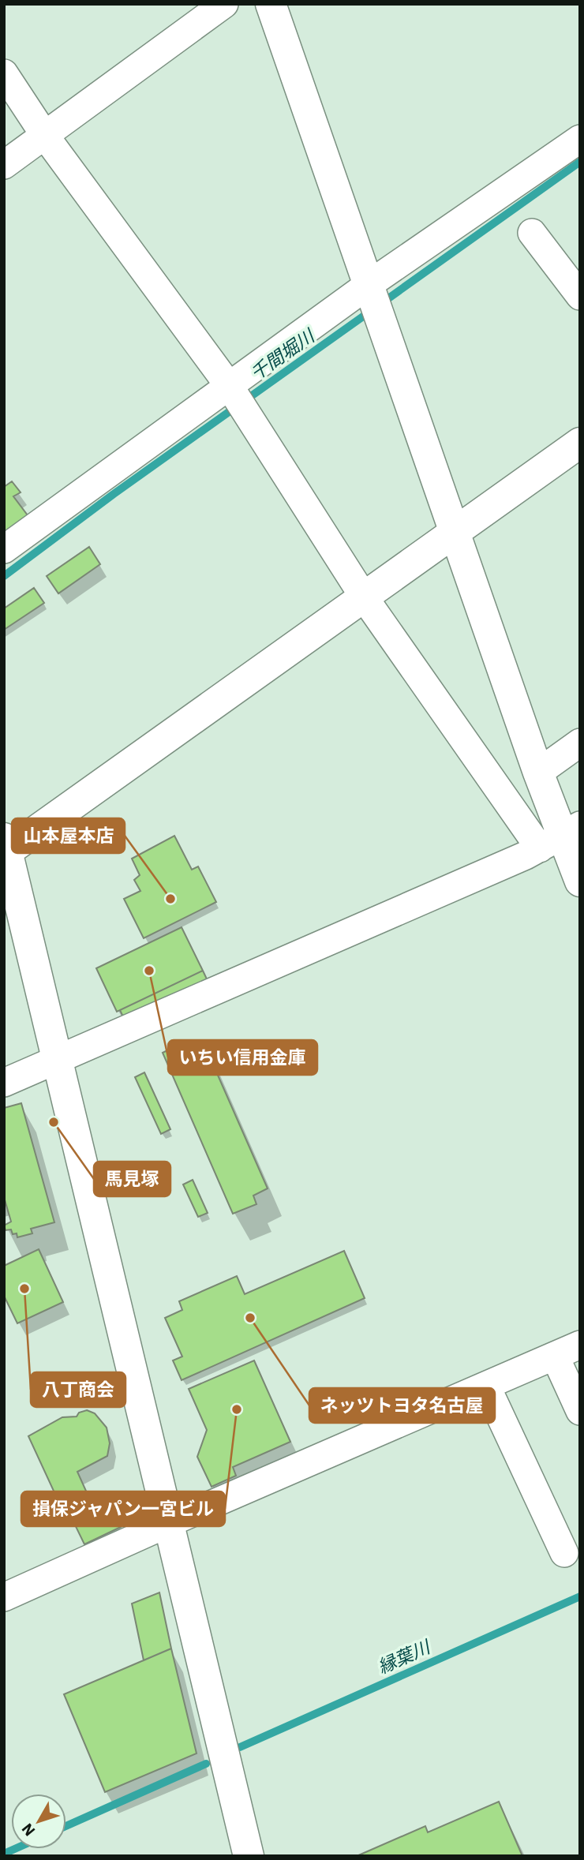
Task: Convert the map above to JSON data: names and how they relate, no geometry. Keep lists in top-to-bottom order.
{
  "water": ["千間堀川", "縁葉川"],
  "places": [
    "山本屋本店",
    "いちい信用金庫",
    "馬見塚",
    "八丁商会",
    "ネッツトヨタ名古屋",
    "損保ジャパン一宮ビル"
  ],
  "north": "bottom left"
}
